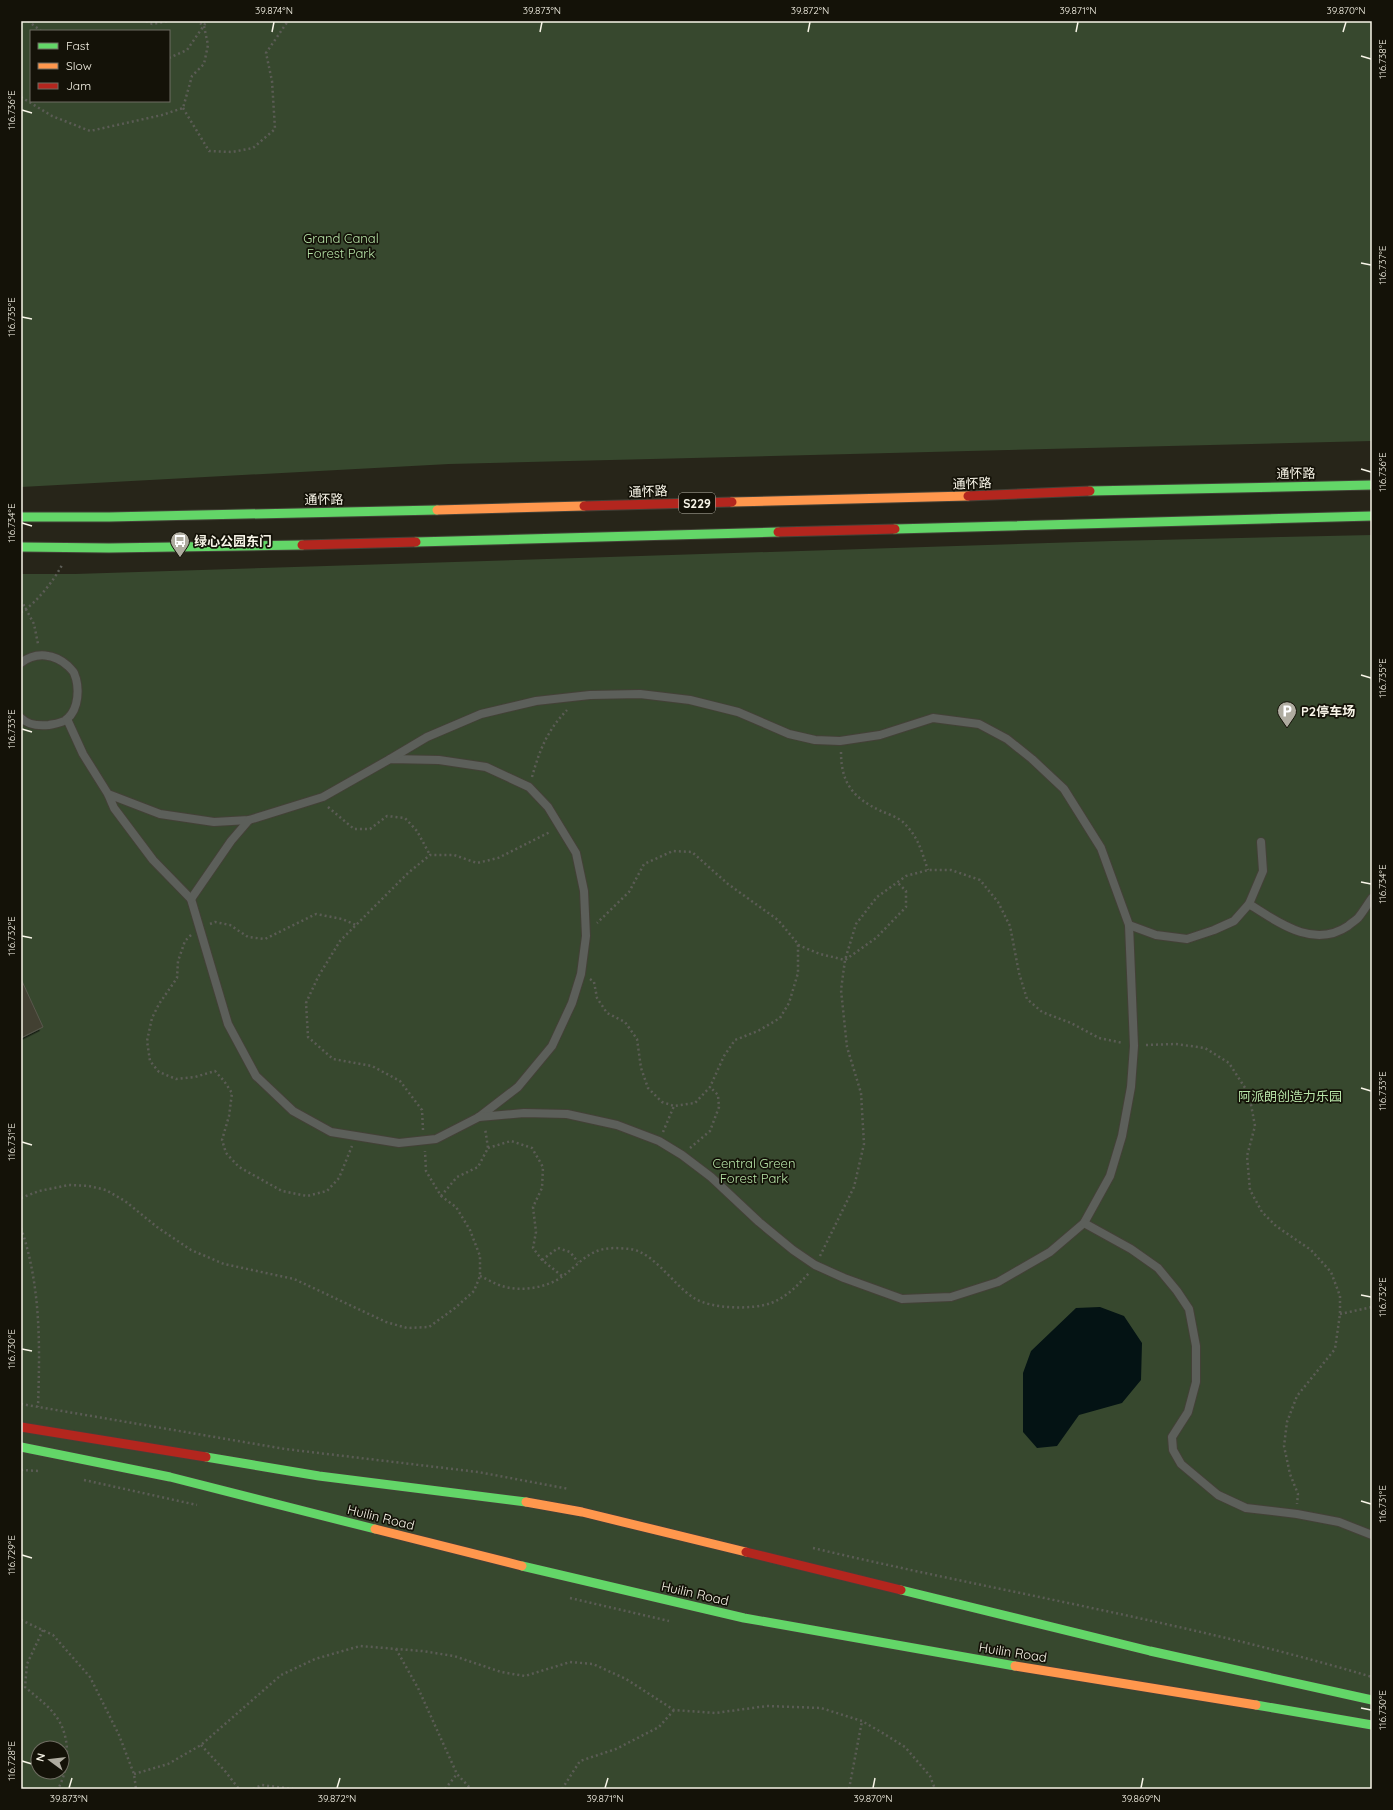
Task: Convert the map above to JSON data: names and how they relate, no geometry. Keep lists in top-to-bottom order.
{
  "streets": {
    "main road": ["通怀路", "S229", "Huilin Road"]
  },
  "parks": ["Grand Canal Forest Park", "阿派朗创造力乐园", "Central Green Forest Park"],
  "places": {
    "bus stop": ["绿心公园东门"],
    "parking": ["P2停车场"]
  },
  "legend": ["Fast", "Slow", "Jam"],
  "north": "left",
  "coordinates": [
    "39.874°N",
    "39.873°N",
    "39.872°N",
    "39.871°N",
    "39.870°N",
    "116.738°E",
    "116.736°E",
    "116.737°E",
    "116.735°E",
    "116.734°E",
    "116.733°E",
    "116.732°E",
    "116.731°E",
    "116.730°E",
    "116.729°E",
    "116.728°E",
    "39.869°N"
  ]
}
